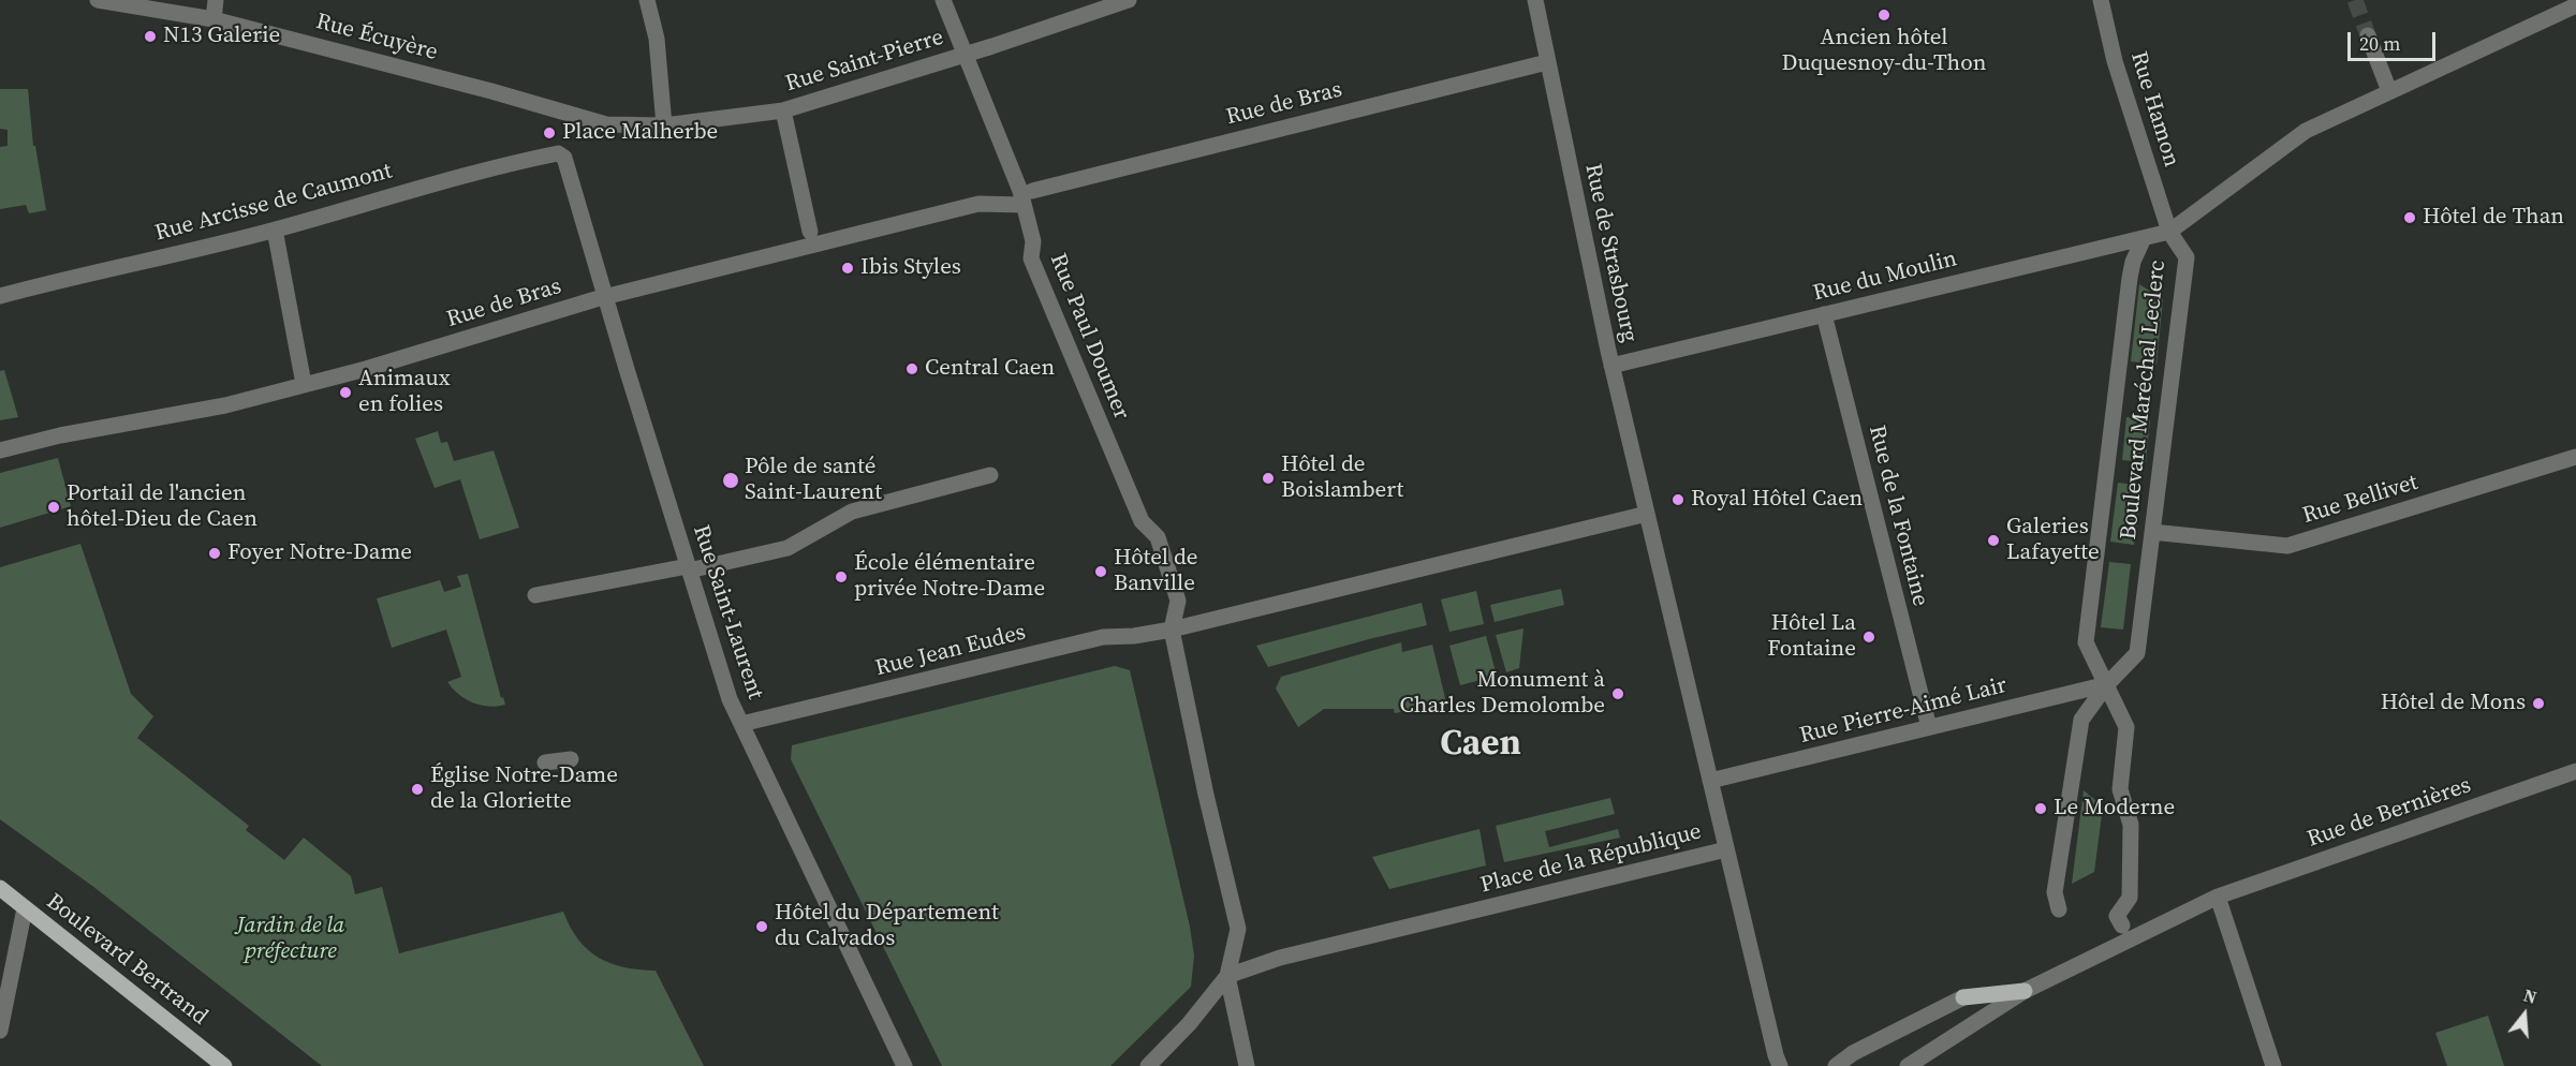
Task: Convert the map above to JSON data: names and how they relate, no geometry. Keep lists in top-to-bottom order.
{
  "streets": {
    "main road": ["Boulevard Bertrand"],
    "street": [
      "Rue Écuyère",
      "Rue Saint-Pierre",
      "Rue de Bras",
      "Rue Hamon",
      "Rue Arcisse de Caumont",
      "Rue de Strasbourg",
      "Rue du Moulin",
      "Rue Paul Doumer",
      "Boulevard Maréchal Leclerc",
      "Rue Bellivet",
      "Rue de la Fontaine",
      "Rue Saint-Laurent",
      "Rue Jean Eudes",
      "Rue Pierre-Aimé Lair",
      "Rue de Bernières",
      "Place de la République"
    ]
  },
  "crossings": [
    ["Rue Écuyère", "Rue Saint-Pierre"],
    ["Rue Saint-Pierre", "Rue Paul Doumer"],
    ["Rue de Bras", "Rue de Strasbourg"],
    ["Rue de Bras", "Rue Paul Doumer"],
    ["Rue de Bras", "Rue Saint-Laurent"],
    ["Rue Hamon", "Rue du Moulin"],
    ["Rue Hamon", "Boulevard Maréchal Leclerc"],
    ["Rue Arcisse de Caumont", "Rue Saint-Laurent"],
    ["Rue de Strasbourg", "Rue du Moulin"],
    ["Rue de Strasbourg", "Place de la République"],
    ["Rue du Moulin", "Boulevard Maréchal Leclerc"],
    ["Rue du Moulin", "Rue de la Fontaine"],
    ["Rue Paul Doumer", "Rue Jean Eudes"],
    ["Boulevard Maréchal Leclerc", "Rue Bellivet"],
    ["Boulevard Maréchal Leclerc", "Rue Pierre-Aimé Lair"],
    ["Rue de la Fontaine", "Rue Pierre-Aimé Lair"],
    ["Rue Saint-Laurent", "Rue Jean Eudes"],
    ["Rue Pierre-Aimé Lair", "Place de la République"]
  ],
  "districts": ["Caen"],
  "parks": ["Jardin de la préfecture"],
  "places": [
    "Ancien hôtel Duquesnoy-du-Thon",
    "N13 Galerie",
    "Place Malherbe",
    "Hôtel de Than",
    "Ibis Styles",
    "Central Caen",
    "Animaux en folies",
    "Hôtel de Boislambert",
    "Pôle de santé Saint-Laurent",
    "Royal Hôtel Caen",
    "Portail de l'ancien hôtel-Dieu de Caen",
    "Galeries Lafayette",
    "Foyer Notre-Dame",
    "Hôtel de Banville",
    "École élémentaire privée Notre-Dame",
    "Hôtel La Fontaine",
    "Monument à Charles Demolombe",
    "Hôtel de Mons",
    "Église Notre-Dame de la Gloriette",
    "Le Moderne",
    "Hôtel du Département du Calvados"
  ],
  "scale_bar": "20 m",
  "north": "top"
}
